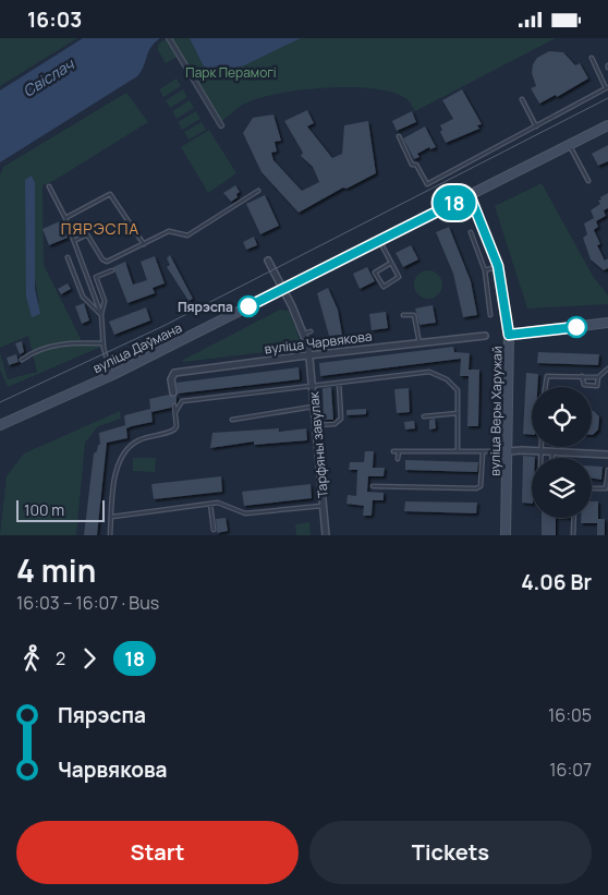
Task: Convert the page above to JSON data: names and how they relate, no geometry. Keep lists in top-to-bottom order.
{
  "streets": {
    "main road": ["вуліца Даўмана", "вуліца Веры Харужай"],
    "street": ["вуліца Чарвякова", "Тарфяны завулак"]
  },
  "crossings": [
    ["вуліца Чарвякова", "Тарфяны завулак"],
    ["вуліца Даўмана", "вуліца Веры Харужай"],
    ["вуліца Даўмана", "Тарфяны завулак"]
  ],
  "districts": ["ПЯРЭСПА"],
  "water": ["Свіслач"],
  "parks": ["Парк Перамогі"],
  "places": ["Пярэспа"],
  "lines": ["bus line 18"],
  "scale_bar": "100 m",
  "page": {
    "status": "16:03",
    "on_map": "18",
    "scale": "100 m",
    "heading": ["4 min", "16:03 – 16:07 · Bus", "4.06 Br"],
    "legs": ["2", "18"],
    "list": [
      {
        "name": "Пярэспа",
        "value": "16:05"
      },
      {
        "name": "Чарвякова",
        "value": "16:07"
      }
    ],
    "buttons": ["Start", "Tickets"]
  }
}
